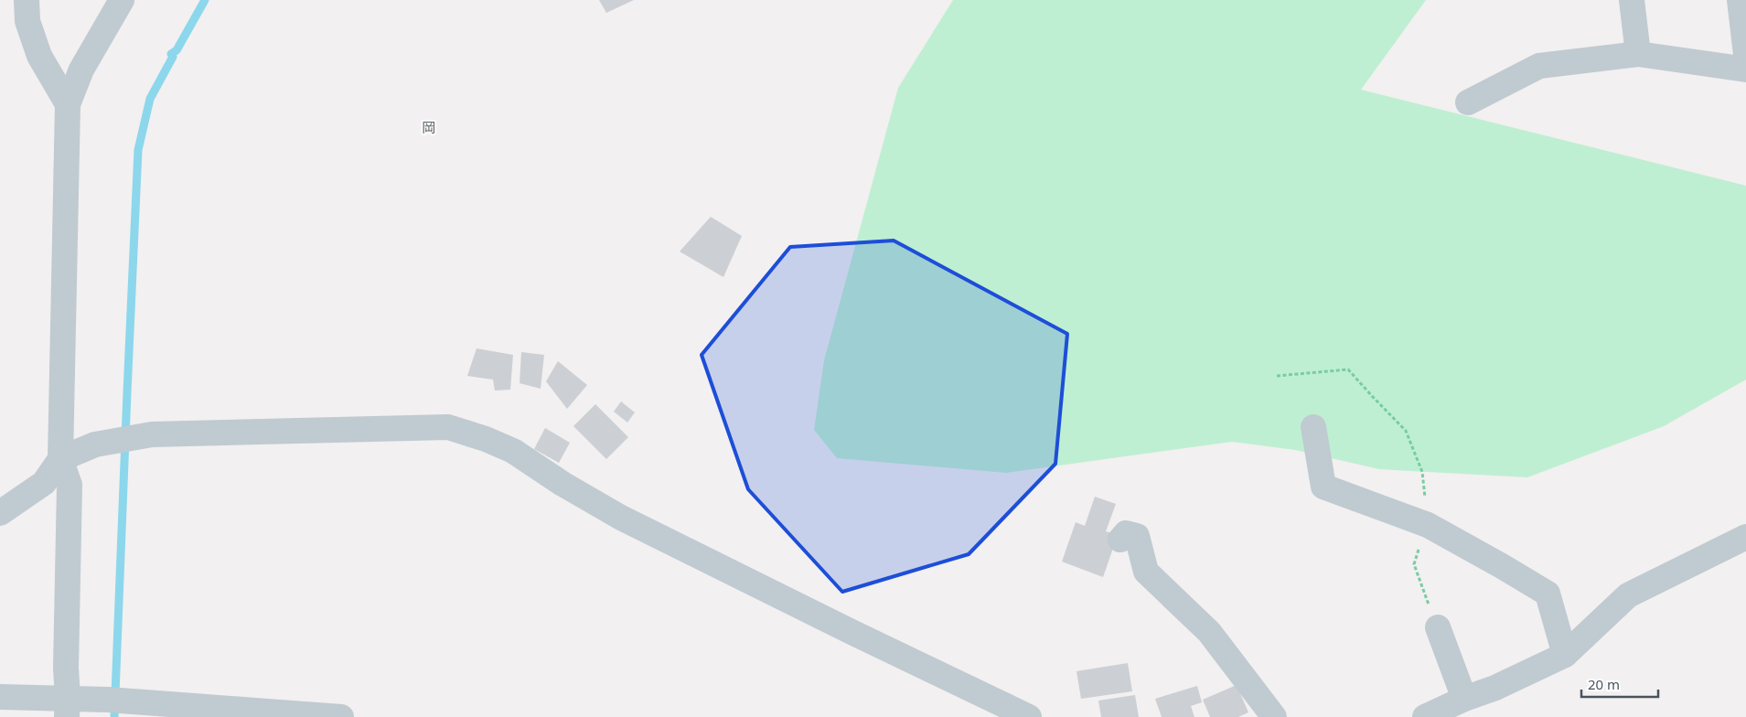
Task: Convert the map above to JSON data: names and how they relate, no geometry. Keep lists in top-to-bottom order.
{
  "districts": ["岡"],
  "scale_bar": "20 m"
}
